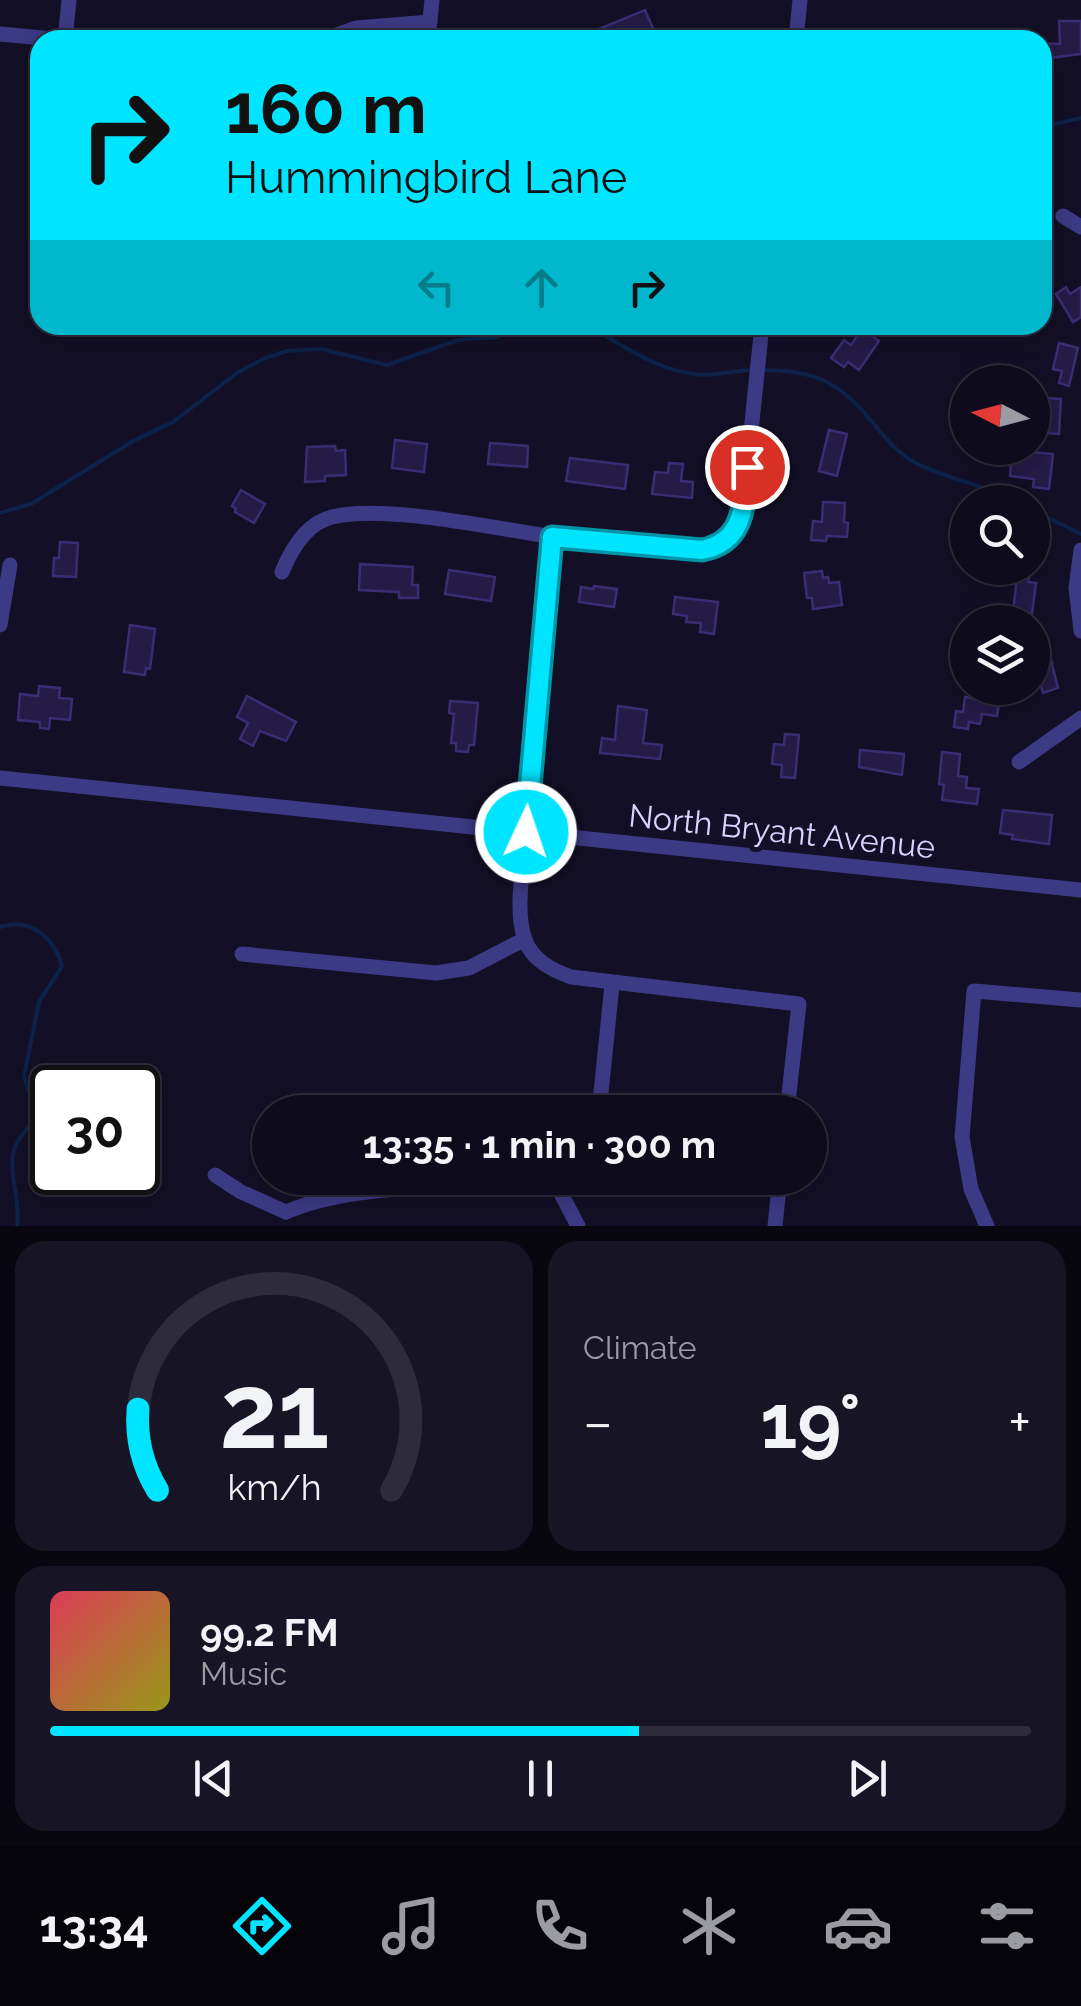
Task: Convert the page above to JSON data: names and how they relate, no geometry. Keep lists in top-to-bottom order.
{
  "streets": {
    "street": ["North Bryant Avenue"]
  },
  "north": "left",
  "page": {
    "turn": ["160 m", "Hummingbird Lane"],
    "limit": "30",
    "trip": "13:35 · 1 min · 300 m",
    "tile": "Climate",
    "heat": ["−", "19°", "+"],
    "song": ["99.2 FM", "Music"],
    "tabs": "13:34",
    "gauge": ["21", "km/h"]
  }
}
